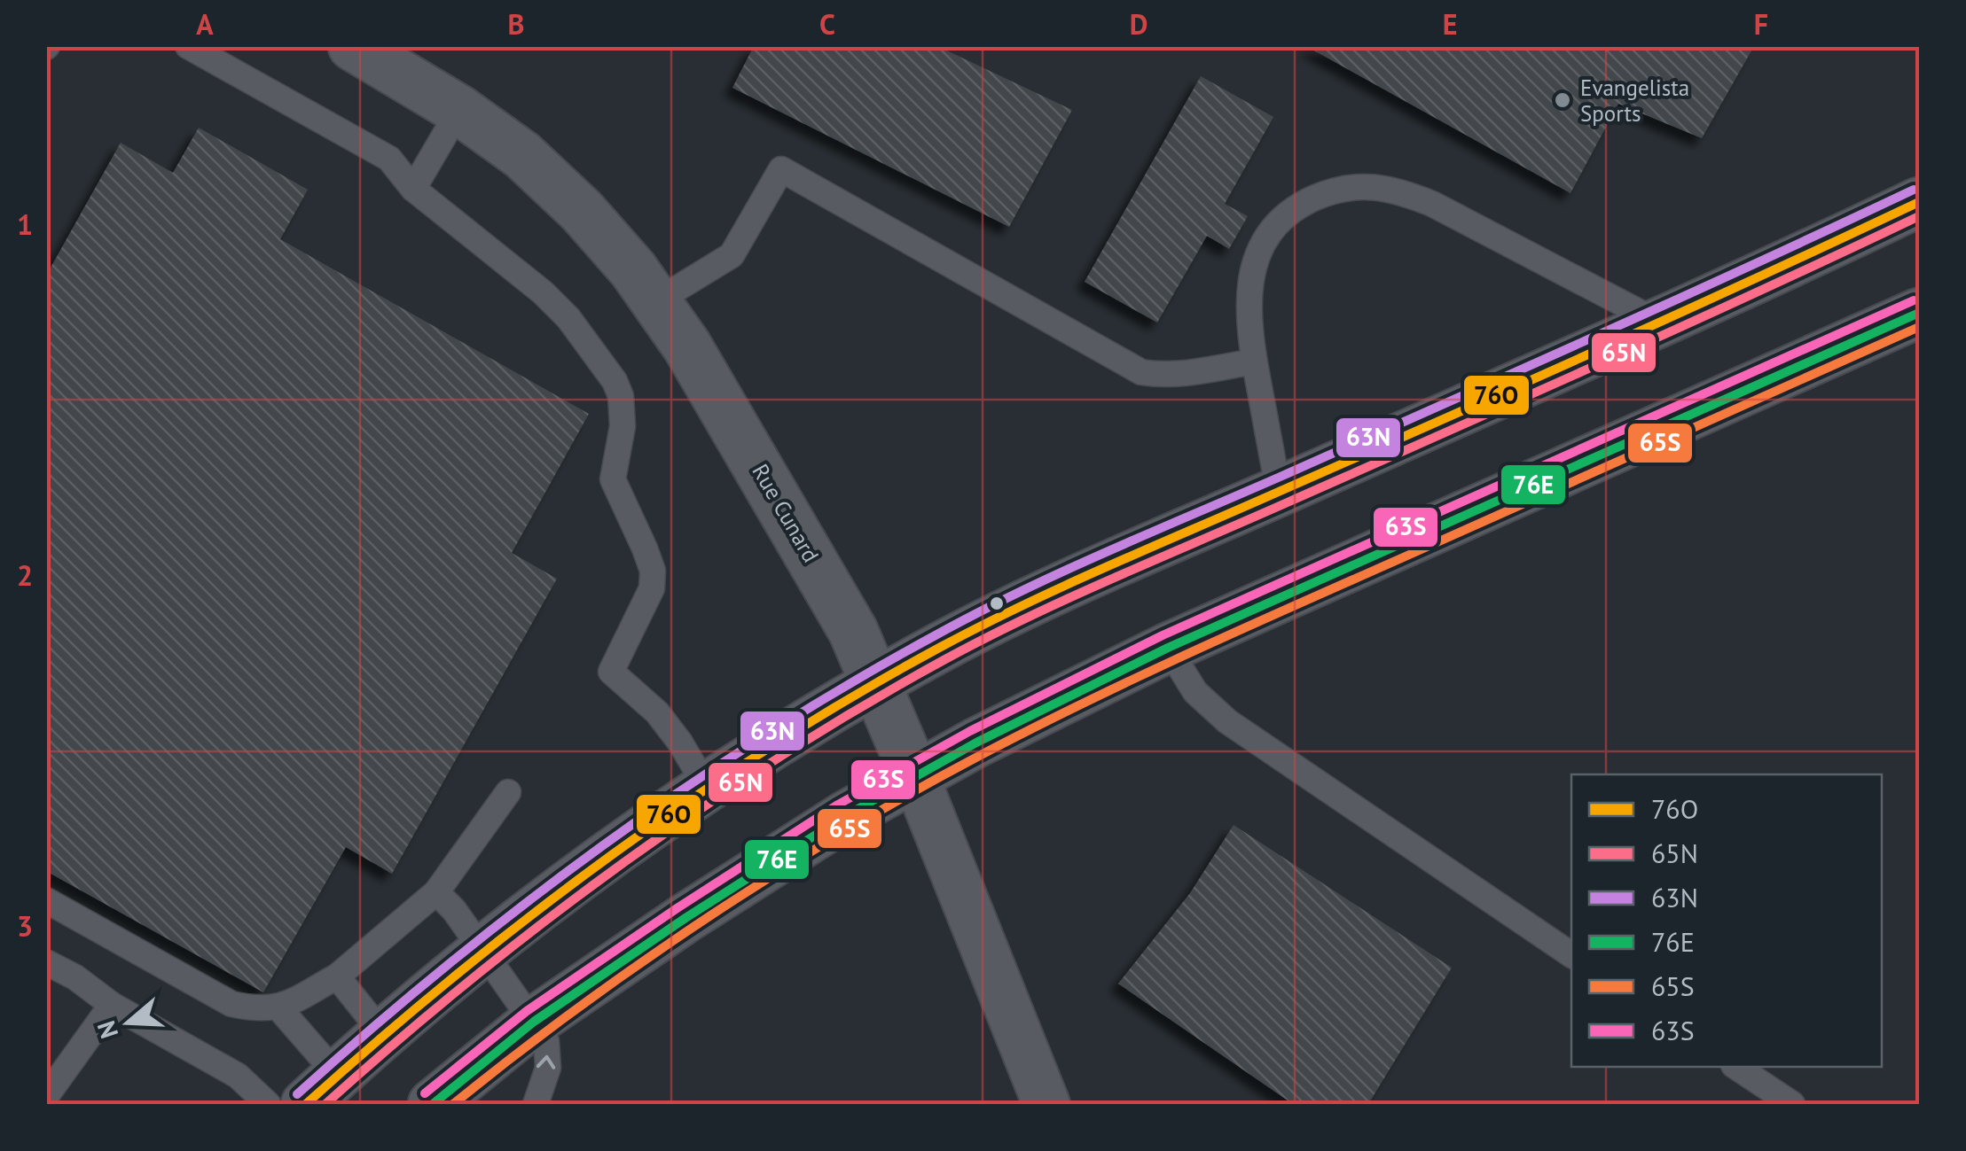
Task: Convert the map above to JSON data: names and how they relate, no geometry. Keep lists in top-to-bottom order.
{
  "streets": {
    "street": ["Rue Cunard"]
  },
  "places": ["Evangelista Sports"],
  "lines": [
    "transit line 63N",
    "transit line 76O",
    "transit line 65N",
    "transit line 63S",
    "transit line 76E",
    "transit line 65S"
  ],
  "legend": [
    "76O",
    "65N",
    "63N",
    "76E",
    "65S",
    "63S"
  ],
  "north": "left",
  "grid": {
    "columns": [
      "A",
      "B",
      "C",
      "D",
      "E",
      "F"
    ],
    "rows": ["1", "2", "3"]
  }
}
